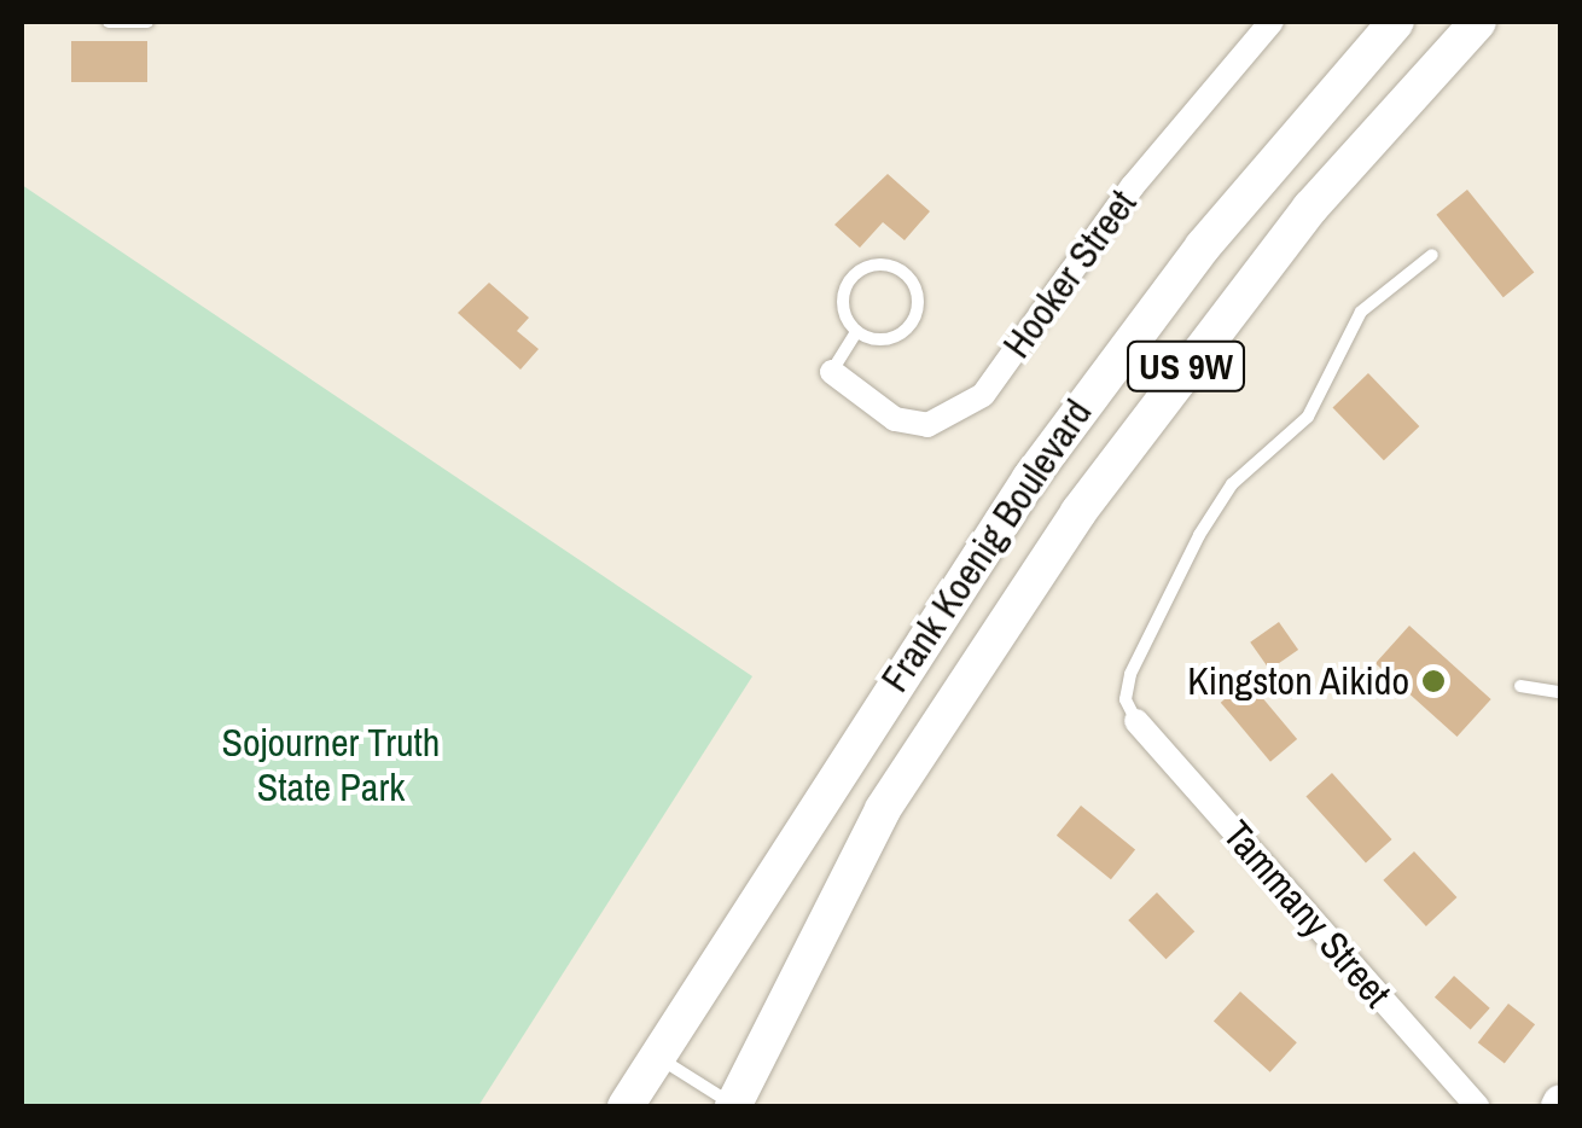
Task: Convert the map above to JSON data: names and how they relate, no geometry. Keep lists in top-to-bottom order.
{
  "streets": {
    "main road": ["US 9W", "Frank Koenig Boulevard"],
    "street": ["Hooker Street", "Tammany Street"]
  },
  "parks": ["Sojourner Truth State Park"],
  "places": ["Kingston Aikido"]
}
